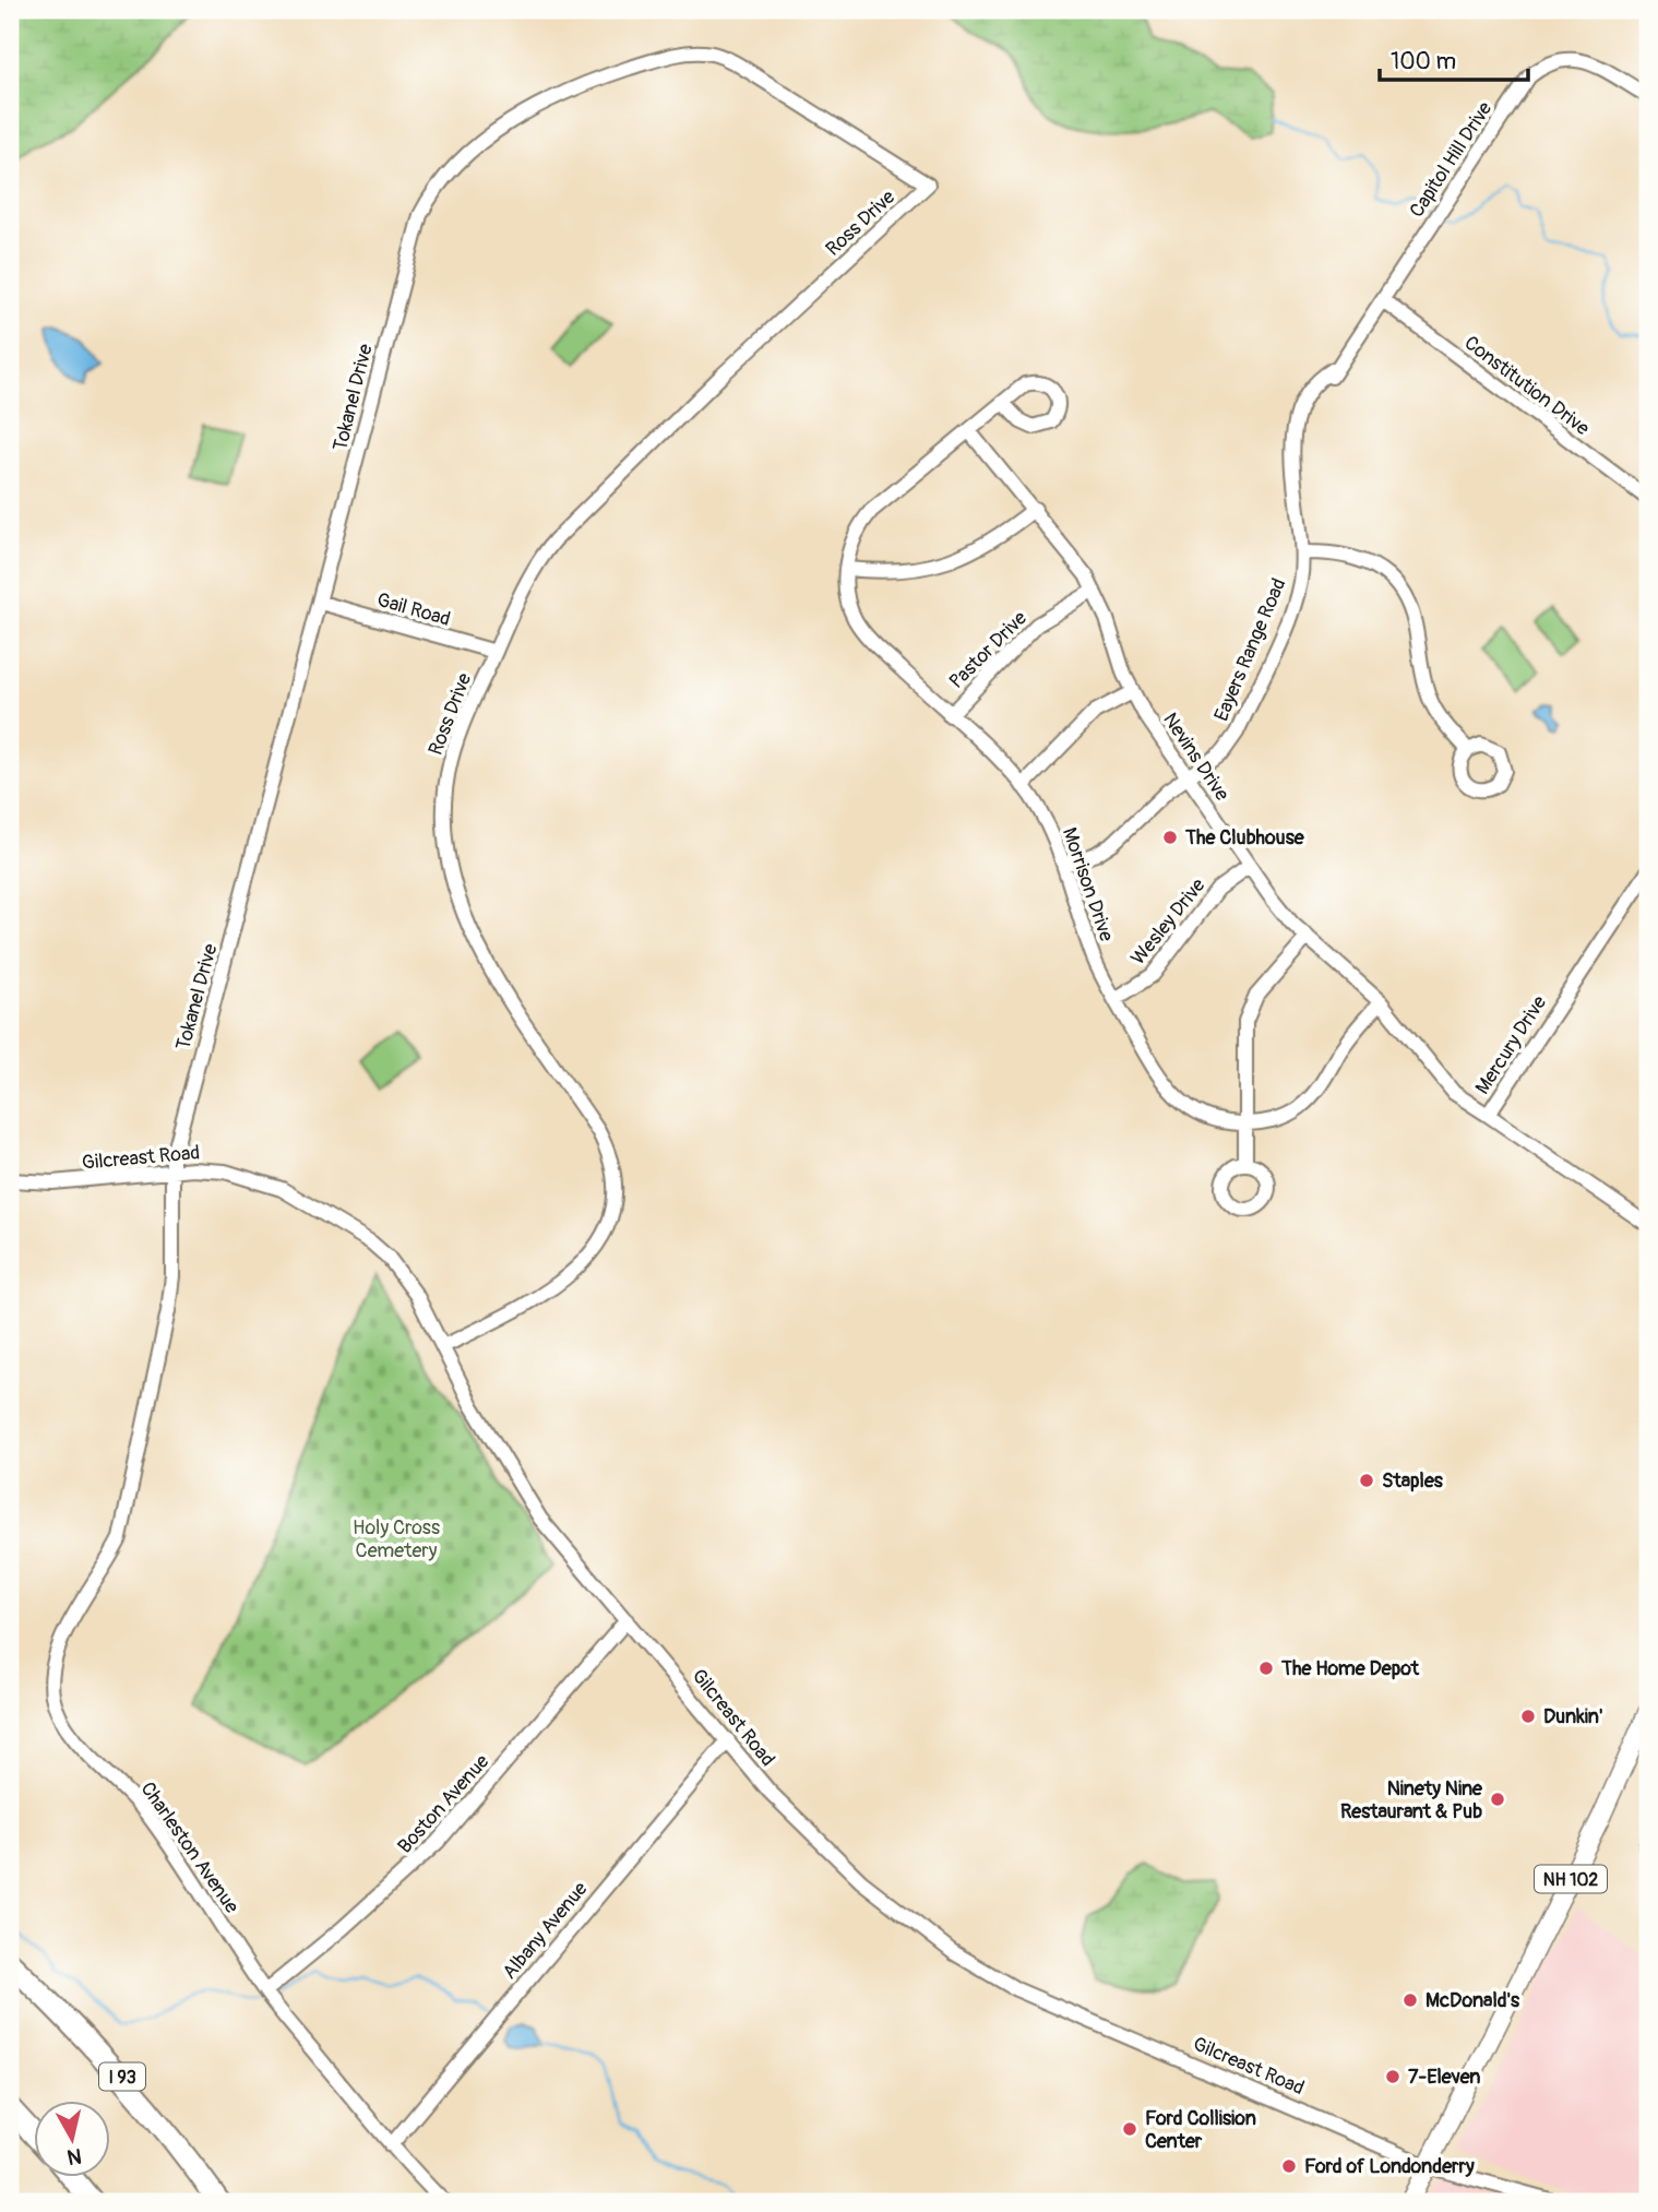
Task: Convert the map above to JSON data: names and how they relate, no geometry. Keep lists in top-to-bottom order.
{
  "streets": {
    "highway": ["I 93"],
    "main road": ["NH 102"],
    "street": [
      "Capitol Hill Drive",
      "Ross Drive",
      "Constitution Drive",
      "Tokanel Drive",
      "Gail Road",
      "Pastor Drive",
      "Eayers Range Road",
      "Nevins Drive",
      "Morrison Drive",
      "Wesley Drive",
      "Mercury Drive",
      "Gilcreast Road",
      "Boston Avenue",
      "Charleston Avenue",
      "Albany Avenue"
    ]
  },
  "crossings": [
    ["Capitol Hill Drive", "Constitution Drive"],
    ["Capitol Hill Drive", "Eayers Range Road"],
    ["Ross Drive", "Tokanel Drive"],
    ["Ross Drive", "Gail Road"],
    ["Ross Drive", "Gilcreast Road"],
    ["Constitution Drive", "Eayers Range Road"],
    ["Tokanel Drive", "Gail Road"],
    ["Tokanel Drive", "Gilcreast Road"],
    ["Tokanel Drive", "Charleston Avenue"],
    ["Pastor Drive", "Nevins Drive"],
    ["Pastor Drive", "Morrison Drive"],
    ["Eayers Range Road", "Nevins Drive"],
    ["Eayers Range Road", "Morrison Drive"],
    ["Nevins Drive", "Morrison Drive"],
    ["Nevins Drive", "Wesley Drive"],
    ["Nevins Drive", "Mercury Drive"],
    ["Morrison Drive", "Wesley Drive"],
    ["Gilcreast Road", "Boston Avenue"],
    ["Gilcreast Road", "Charleston Avenue"],
    ["Gilcreast Road", "NH 102"],
    ["Gilcreast Road", "Albany Avenue"],
    ["Boston Avenue", "Charleston Avenue"],
    ["Charleston Avenue", "Albany Avenue"]
  ],
  "parks": ["Holy Cross Cemetery"],
  "places": [
    "The Clubhouse",
    "Staples",
    "The Home Depot",
    "Dunkin'",
    "Ninety Nine Restaurant & Pub",
    "McDonald's",
    "7-Eleven",
    "Ford Collision Center",
    "Ford of Londonderry"
  ],
  "scale_bar": "100 m",
  "north": "bottom"
}
